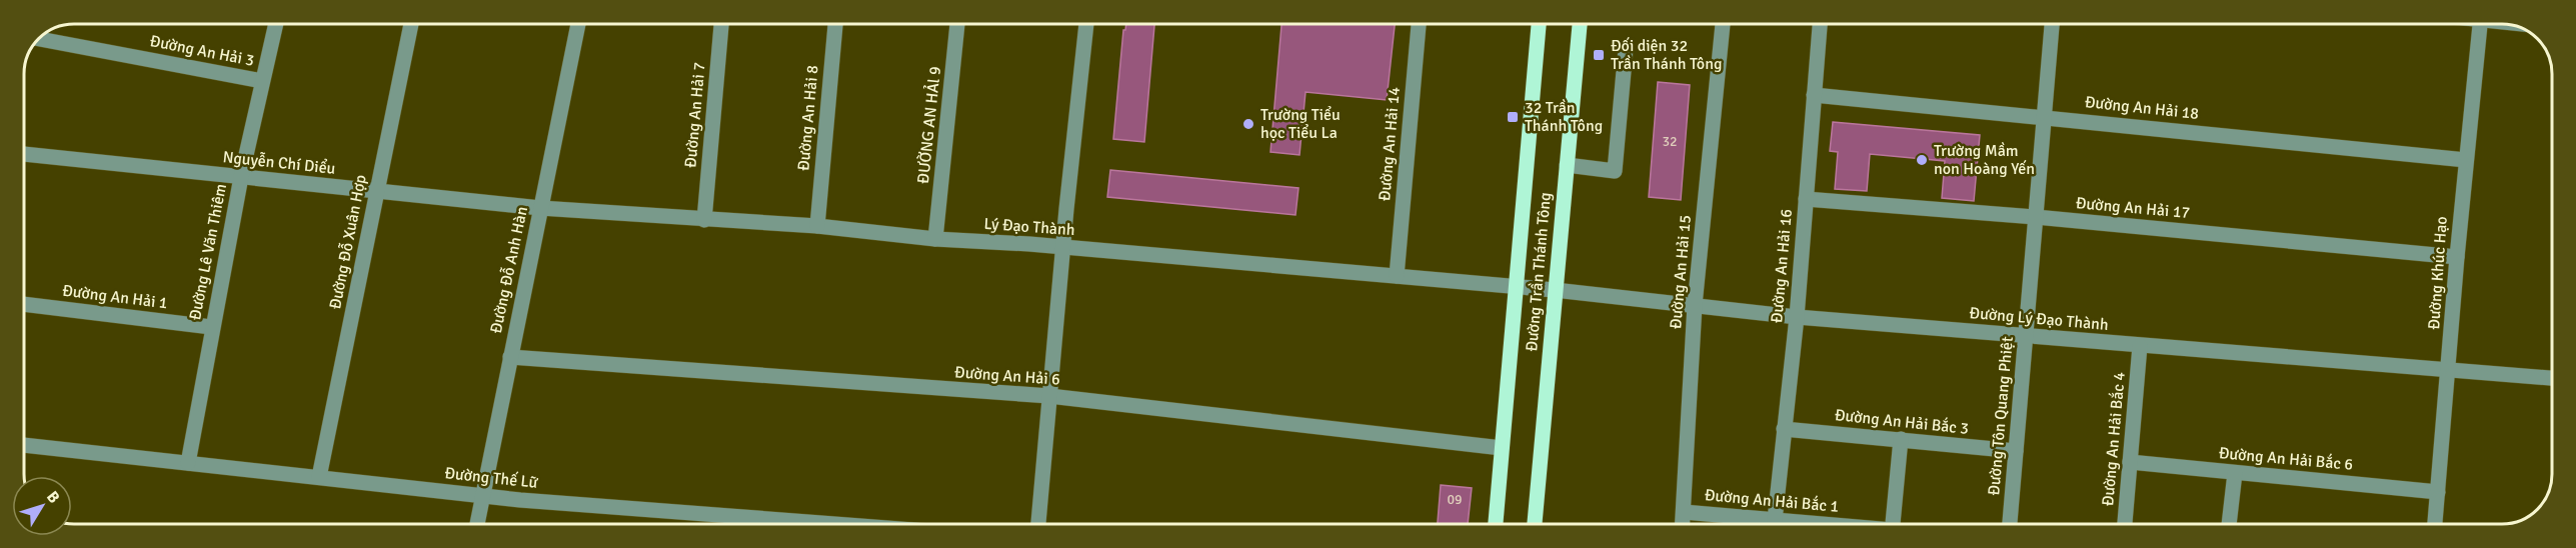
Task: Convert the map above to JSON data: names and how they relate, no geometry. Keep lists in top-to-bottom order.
{
  "streets": {
    "main road": ["Đường Trần Thánh Tông"],
    "street": [
      "Đường An Hải 3",
      "Đường An Hải 18",
      "Đường An Hải 7",
      "Đường An Hải 8",
      "ĐƯỜNG AN HẢl 9",
      "Đường An Hải 14",
      "Nguyễn Chí Diểu",
      "Đường An Hải 17",
      "Lý Đạo Thành",
      "Đường Đỗ Xuân Hợp",
      "Đường Lê Văn Thiêm",
      "Đường An Hải 16",
      "Đường Đỗ Anh Hàn",
      "Đường An Hải 15",
      "Đường Khúc Hạo",
      "Đường An Hải 1",
      "Đường Lý Đạo Thành",
      "Đường An Hải 6",
      "Đường Tôn Quang Phiệt",
      "Đường An Hải Bắc 3",
      "Đường An Hải Bắc 4",
      "Đường An Hải Bắc 6",
      "Đường Thế Lữ",
      "Đường An Hải Bắc 1"
    ]
  },
  "crossings": [
    ["Đường An Hải 3", "Đường Lê Văn Thiêm"],
    ["Đường An Hải 18", "Đường An Hải 16"],
    ["Đường An Hải 18", "Đường Khúc Hạo"],
    ["Đường An Hải 18", "Đường Tôn Quang Phiệt"],
    ["Đường An Hải 7", "Lý Đạo Thành"],
    ["Đường An Hải 8", "Lý Đạo Thành"],
    ["ĐƯỜNG AN HẢl 9", "Lý Đạo Thành"],
    ["Đường An Hải 14", "Lý Đạo Thành"],
    ["Nguyễn Chí Diểu", "Lý Đạo Thành"],
    ["Nguyễn Chí Diểu", "Đường Đỗ Xuân Hợp"],
    ["Nguyễn Chí Diểu", "Đường Lê Văn Thiêm"],
    ["Nguyễn Chí Diểu", "Đường Đỗ Anh Hàn"],
    ["Đường An Hải 17", "Đường An Hải 16"],
    ["Đường An Hải 17", "Đường Khúc Hạo"],
    ["Đường An Hải 17", "Đường Tôn Quang Phiệt"],
    ["Lý Đạo Thành", "Đường Đỗ Anh Hàn"],
    ["Lý Đạo Thành", "Đường Trần Thánh Tông"],
    ["Lý Đạo Thành", "Đường Lý Đạo Thành"],
    ["Đường Đỗ Xuân Hợp", "Đường Thế Lữ"],
    ["Đường Lê Văn Thiêm", "Đường An Hải 1"],
    ["Đường Lê Văn Thiêm", "Đường Thế Lữ"],
    ["Đường An Hải 16", "Đường Lý Đạo Thành"],
    ["Đường An Hải 16", "Đường An Hải Bắc 3"],
    ["Đường An Hải 16", "Đường An Hải Bắc 1"],
    ["Đường Đỗ Anh Hàn", "Đường An Hải 6"],
    ["Đường Đỗ Anh Hàn", "Đường Thế Lữ"],
    ["Đường Trần Thánh Tông", "Đường Lý Đạo Thành"],
    ["Đường Trần Thánh Tông", "Đường An Hải 6"],
    ["Đường An Hải 15", "Đường Lý Đạo Thành"],
    ["Đường An Hải 15", "Đường An Hải Bắc 1"],
    ["Đường Khúc Hạo", "Đường Lý Đạo Thành"],
    ["Đường Khúc Hạo", "Đường An Hải Bắc 6"],
    ["Đường Lý Đạo Thành", "Đường Tôn Quang Phiệt"],
    ["Đường Lý Đạo Thành", "Đường An Hải Bắc 4"],
    ["Đường Tôn Quang Phiệt", "Đường An Hải Bắc 3"],
    ["Đường An Hải Bắc 4", "Đường An Hải Bắc 6"]
  ],
  "places": {
    "transit": ["Đối diện 32 Trần Thánh Tông", "32 Trần Thánh Tông"],
    "other": ["Trường Tiểu học Tiểu La", "Trường Mầm non Hoàng Yến"]
  },
  "house_numbers": ["32", "09"],
  "north": "top right"
}
